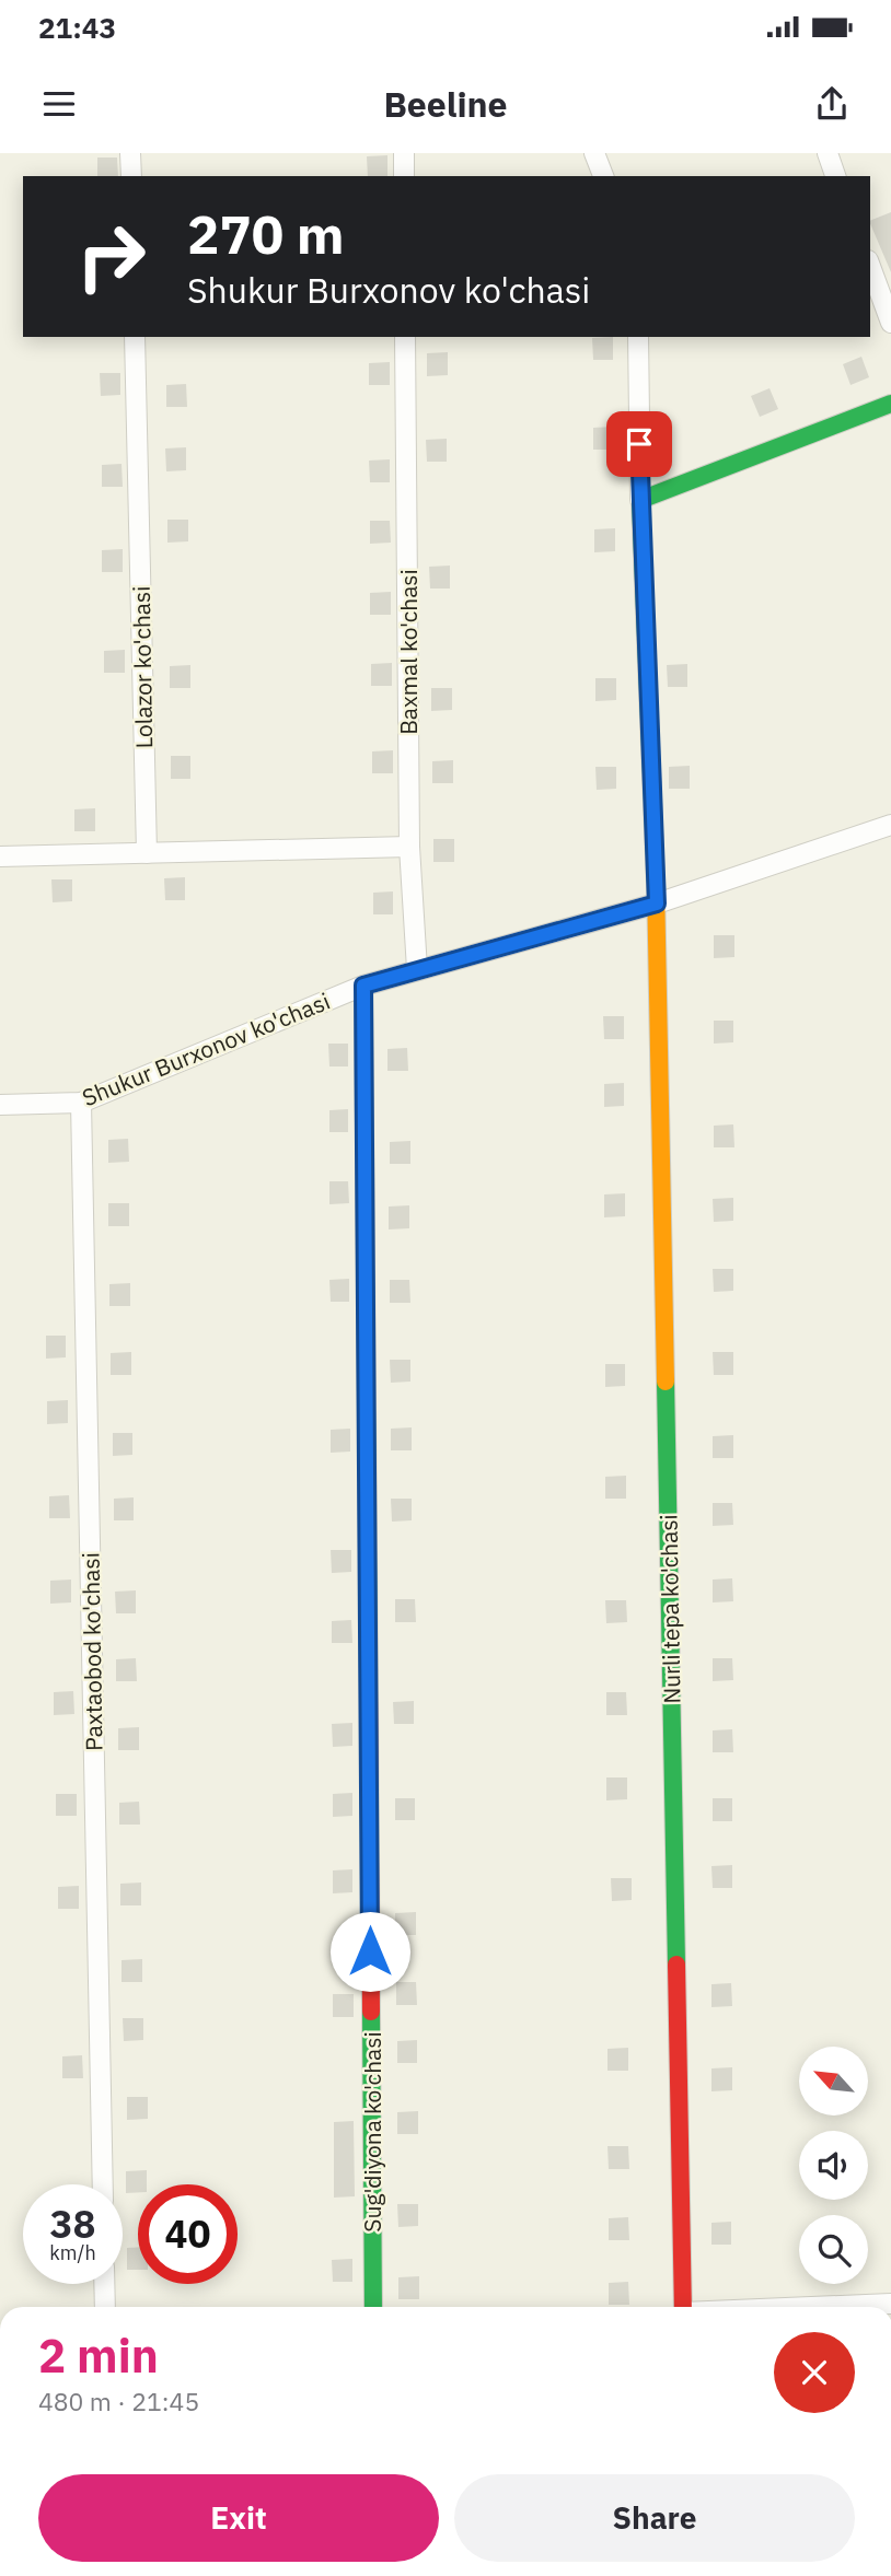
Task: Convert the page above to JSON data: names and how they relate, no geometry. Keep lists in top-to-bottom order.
{
  "streets": {
    "street": [
      "Baxmal ko'chasi",
      "Lolazor ko'chasi",
      "Shukur Burxonov ko'chasi",
      "Nurli tepa ko'chasi",
      "Paxtaobod ko'chasi",
      "Sug'diyona ko'chasi"
    ]
  },
  "crossings": [
    ["Baxmal ko'chasi", "Shukur Burxonov ko'chasi"],
    ["Shukur Burxonov ko'chasi", "Nurli tepa ko'chasi"],
    ["Shukur Burxonov ko'chasi", "Paxtaobod ko'chasi"],
    ["Shukur Burxonov ko'chasi", "Sug'diyona ko'chasi"]
  ],
  "north": "top left",
  "page": {
    "status": "21:43",
    "header": "Beeline",
    "turn": ["270 m", "Shukur Burxonov ko'chasi"],
    "speed": "38 km/h",
    "limit": "40",
    "heading": ["2 min", "480 m · 21:45"],
    "buttons": ["Exit", "Share"]
  }
}
